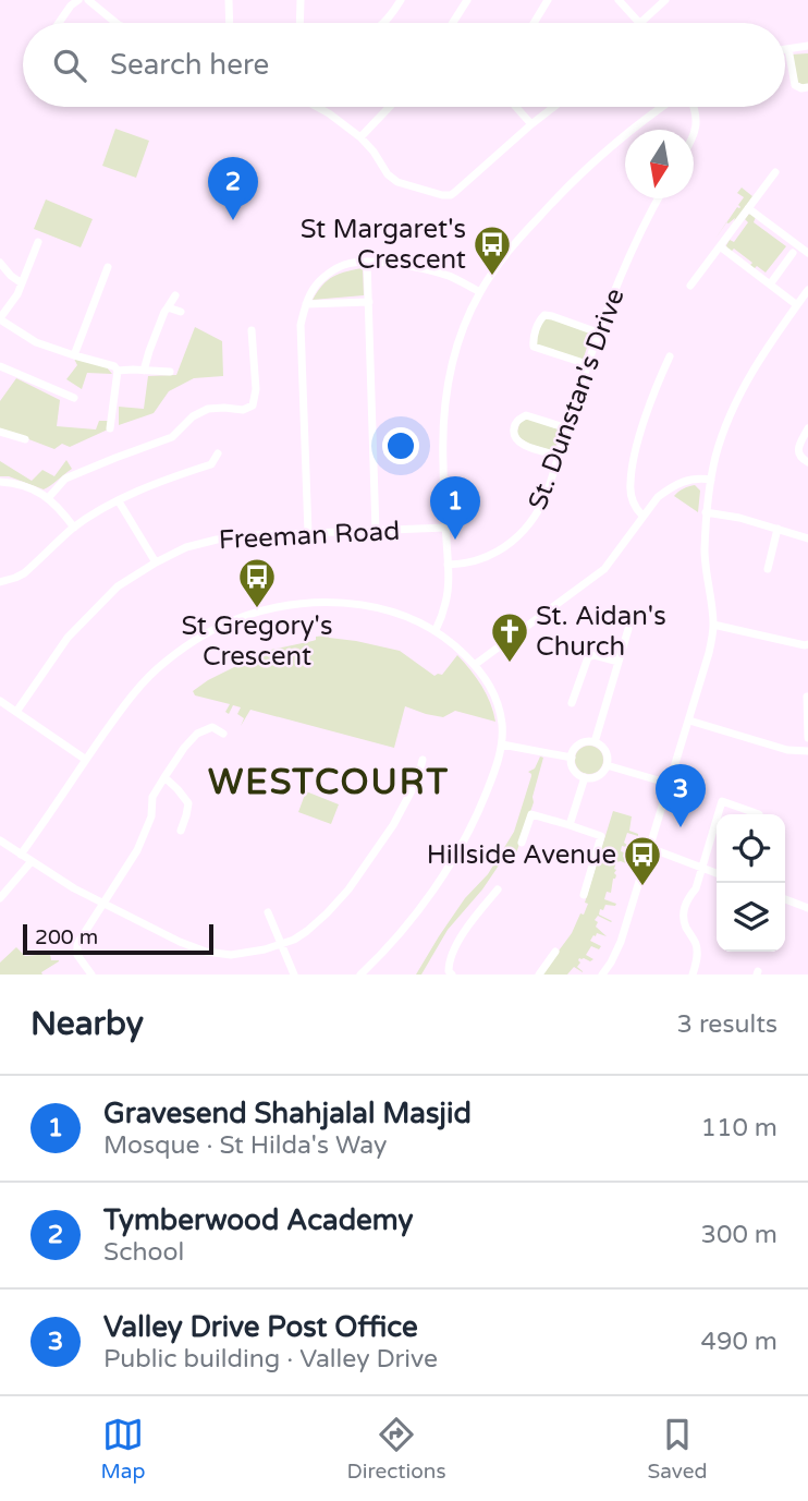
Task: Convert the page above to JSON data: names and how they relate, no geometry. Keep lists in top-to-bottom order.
{
  "streets": {
    "street": ["St. Dunstan's Drive", "Freeman Road"]
  },
  "districts": ["WESTCOURT"],
  "places": {
    "bus stop": ["St Margaret's Crescent", "St Gregory's Crescent", "Hillside Avenue"],
    "church": ["St. Aidan's Church"]
  },
  "scale_bar": "200 m",
  "north": "bottom",
  "page": {
    "search": "Search here",
    "pins": ["2", "1", "3"],
    "scale": "200 m",
    "heading": ["Nearby", "3 results"],
    "list": [
      {
        "mark": "1",
        "name": "Gravesend Shahjalal Masjid",
        "note": "Mosque · St Hilda's Way",
        "value": "110 m"
      },
      {
        "mark": "2",
        "name": "Tymberwood Academy",
        "note": "School",
        "value": "300 m"
      },
      {
        "mark": "3",
        "name": "Valley Drive Post Office",
        "note": "Public building · Valley Drive",
        "value": "490 m"
      }
    ],
    "nav": ["Map", "Directions", "Saved"]
  }
}
